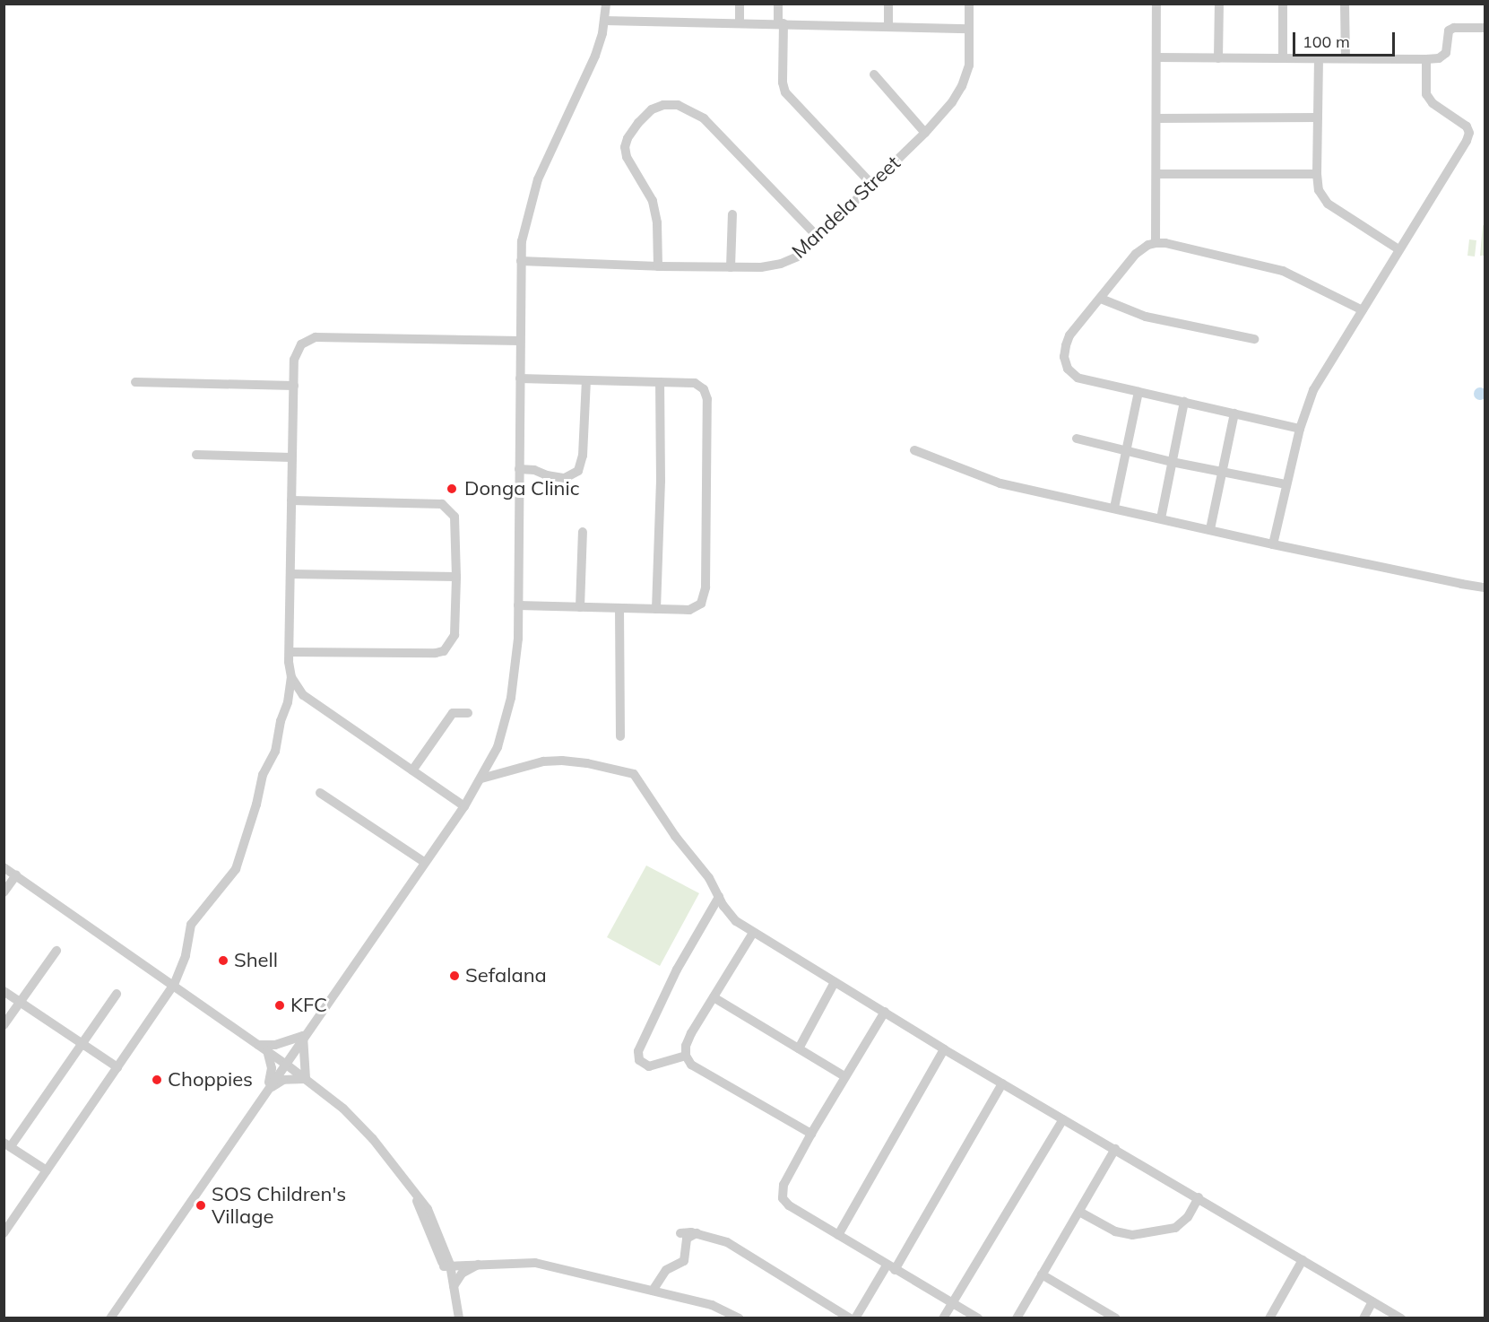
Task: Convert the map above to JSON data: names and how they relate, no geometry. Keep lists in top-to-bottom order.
{
  "streets": {
    "street": ["Mandela Street"]
  },
  "places": [
    "Donga Clinic",
    "Shell",
    "Sefalana",
    "KFC",
    "Choppies",
    "SOS Children's Village"
  ],
  "scale_bar": "100 m"
}
